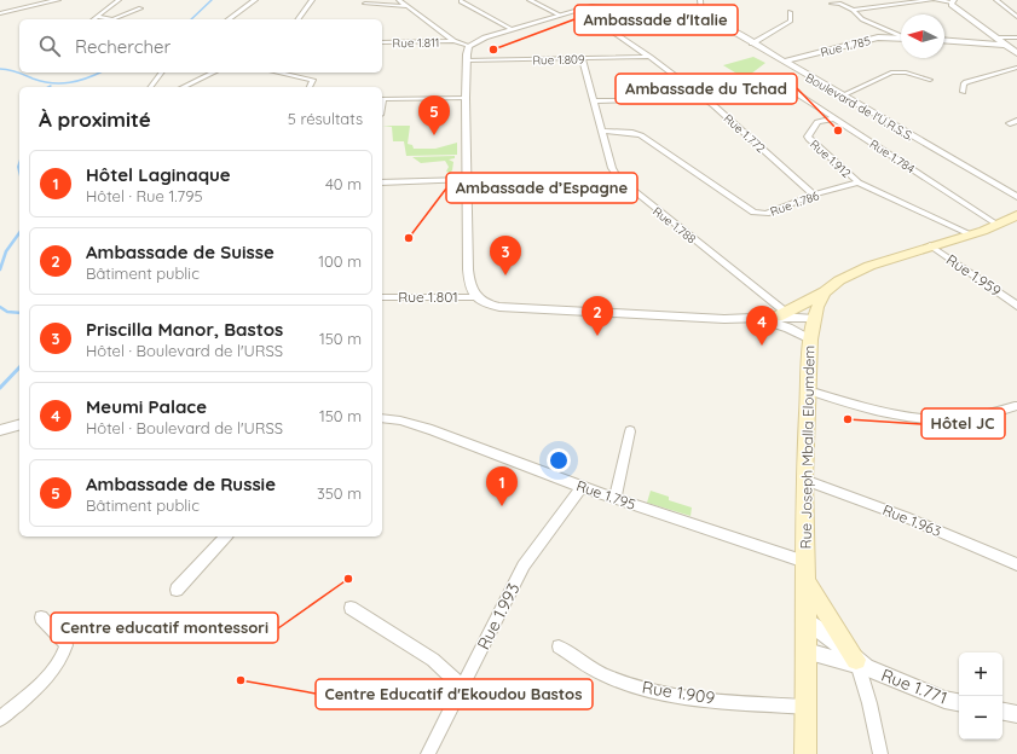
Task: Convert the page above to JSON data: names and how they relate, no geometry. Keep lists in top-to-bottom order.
{
  "streets": {
    "main road": ["Rue Joseph Mballa Eloumdem"],
    "street": [
      "Rue 1.811",
      "Rue 1.785",
      "Rue 1.809",
      "Boulevard de l'U.R.S.S.",
      "Rue 1.772",
      "Rue 1.784",
      "Rue 1.912",
      "Rue 1.786",
      "Rue 1.788",
      "Rue 1.959",
      "Rue 1.801",
      "Rue 1.795",
      "Rue 1.963",
      "Rue 1.993",
      "Rue 1.771",
      "Rue 1.909"
    ]
  },
  "crossings": [
    ["Rue 1.785", "Boulevard de l'U.R.S.S."],
    ["Rue 1.809", "Rue 1.772"],
    ["Rue 1.809", "Rue 1.788"],
    ["Boulevard de l'U.R.S.S.", "Rue 1.772"],
    ["Rue 1.772", "Rue 1.786"],
    ["Rue 1.784", "Rue 1.912"],
    ["Rue 1.912", "Rue 1.786"],
    ["Rue 1.786", "Rue 1.788"],
    ["Rue Joseph Mballa Eloumdem", "Rue 1.795"],
    ["Rue Joseph Mballa Eloumdem", "Rue 1.963"],
    ["Rue Joseph Mballa Eloumdem", "Rue 1.771"],
    ["Rue Joseph Mballa Eloumdem", "Rue 1.909"],
    ["Rue 1.795", "Rue 1.993"]
  ],
  "places": [
    "Ambassade d'Italie",
    "Ambassade du Tchad",
    "Ambassade d’Espagne",
    "Hôtel JC",
    "Centre educatif montessori",
    "Centre Educatif d'Ekoudou Bastos"
  ],
  "north": "left",
  "page": {
    "search": "Rechercher",
    "heading": ["À proximité", "5 résultats"],
    "pins": [
      "5",
      "3",
      "2",
      "4",
      "1"
    ],
    "list": [
      {
        "mark": "1",
        "name": "Hôtel Laginaque",
        "note": "Hôtel · Rue 1.795",
        "value": "40 m"
      },
      {
        "mark": "2",
        "name": "Ambassade de Suisse",
        "note": "Bâtiment public",
        "value": "100 m"
      },
      {
        "mark": "3",
        "name": "Priscilla Manor, Bastos",
        "note": "Hôtel · Boulevard de l'URSS",
        "value": "150 m"
      },
      {
        "mark": "4",
        "name": "Meumi Palace",
        "note": "Hôtel · Boulevard de l'URSS",
        "value": "150 m"
      },
      {
        "mark": "5",
        "name": "Ambassade de Russie",
        "note": "Bâtiment public",
        "value": "350 m"
      }
    ],
    "map_buttons": ["+", "−"]
  }
}
